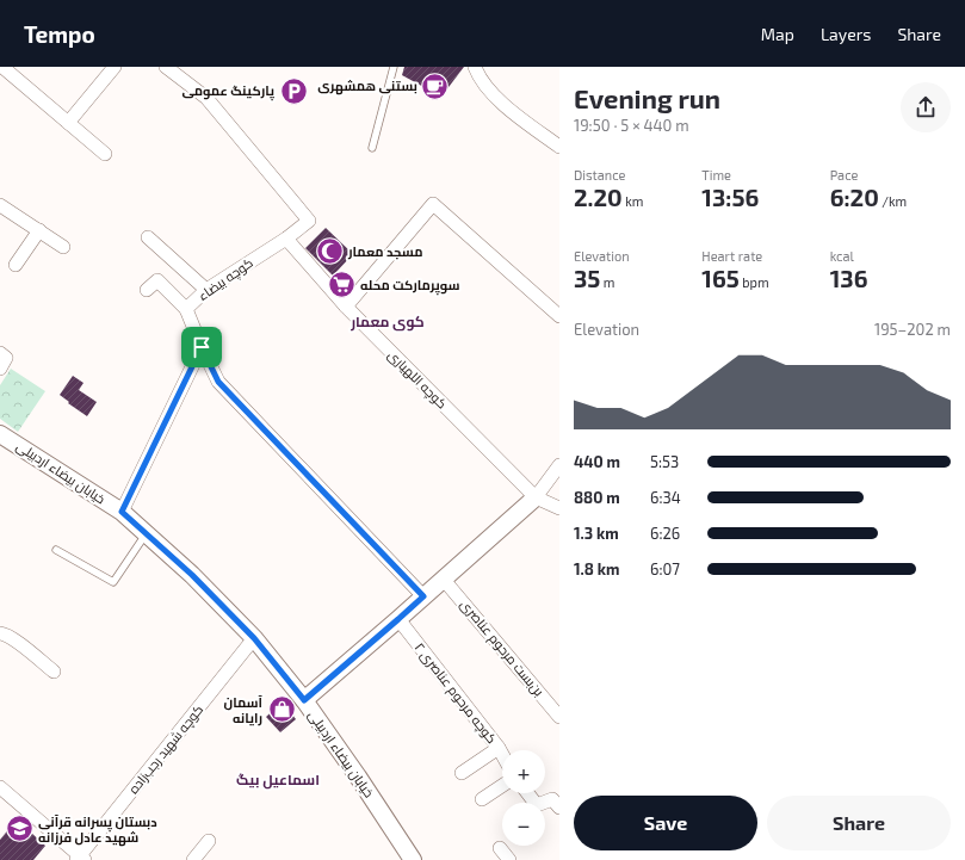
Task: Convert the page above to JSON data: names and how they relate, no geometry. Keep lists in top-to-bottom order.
{
  "streets": {
    "street": [
      "کوچه بیضاء",
      "کوچه اللهیاری",
      "خیابان بیضاء اردبیلی",
      "بن‌بست مرحوم عناصری",
      "کوچه مرحوم عناصری ۲",
      "کوچه شهید رجب‌زاده"
    ]
  },
  "crossings": [
    ["کوچه بیضاء", "کوچه اللهیاری"],
    ["خیابان بیضاء اردبیلی", "کوچه شهید رجب‌زاده"]
  ],
  "districts": ["کوی معمار", "اسماعیل بیگ"],
  "places": {
    "cafe": ["بستنی همشهری"],
    "parking": ["پارکینگ عمومی"],
    "mosque": ["مسجد معمار"],
    "supermarket": ["سوپرمارکت محله"],
    "shop": ["آسمان رایانه"],
    "school or university": ["دبستان پسرانه قرآنی شهید عادل فرزانه"]
  },
  "page": {
    "header": "Tempo",
    "nav": ["Map", "Layers", "Share"],
    "heading": ["Evening run", "19:50 · 5 × 440 m"],
    "stats": [
      ["Distance", "2.20 km"],
      ["Time", "13:56"],
      ["Pace", "6:20 /km"],
      ["Elevation", "35 m"],
      ["Heart rate", "165 bpm"],
      ["kcal", "136"]
    ],
    "chart": ["Elevation", "195–202 m"],
    "list": [
      {
        "name": "440 m",
        "note": "5:53"
      },
      {
        "name": "880 m",
        "note": "6:34"
      },
      {
        "name": "1.3 km",
        "note": "6:26"
      },
      {
        "name": "1.8 km",
        "note": "6:07"
      }
    ],
    "map_buttons": ["+", "−"],
    "buttons": ["Save", "Share"]
  }
}
